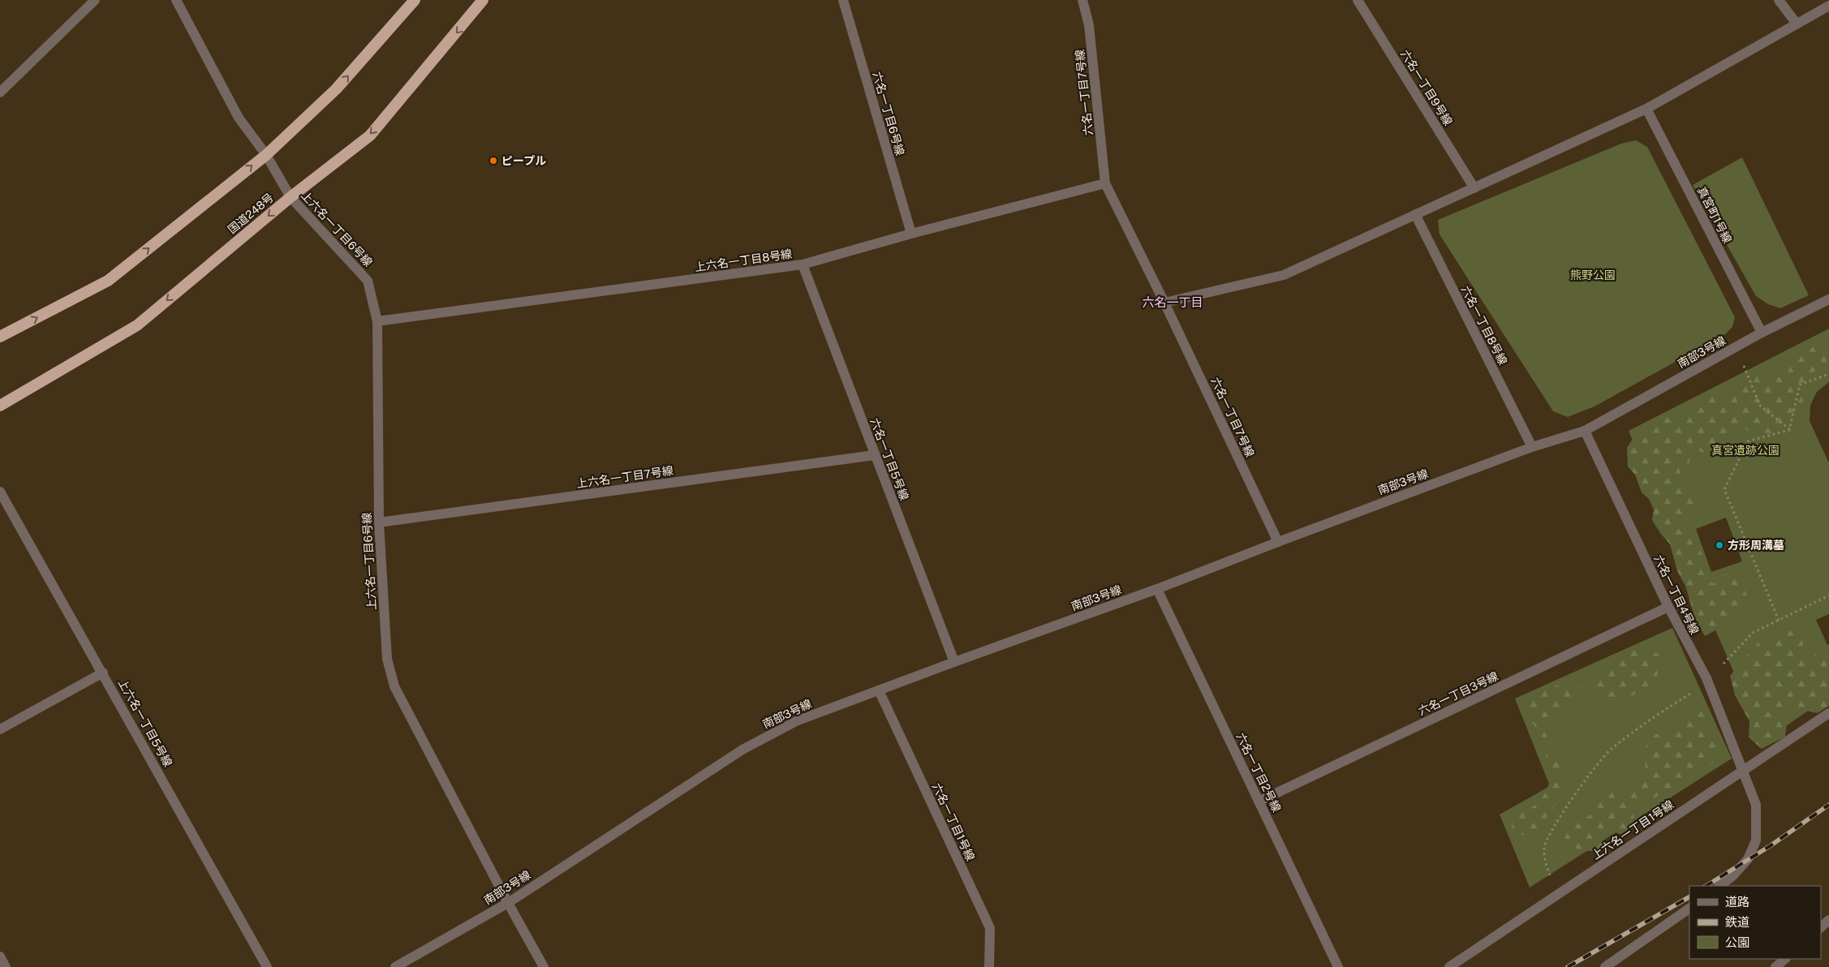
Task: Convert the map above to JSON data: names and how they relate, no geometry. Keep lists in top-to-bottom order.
{
  "streets": {
    "highway": ["国道248号"],
    "street": [
      "六名一丁目9号線",
      "六名一丁目7号線",
      "六名一丁目6号線",
      "真宮町1号線",
      "上六名一丁目6号線",
      "上六名一丁目8号線",
      "六名一丁目8号線",
      "南部3号線",
      "六名一丁目5号線",
      "上六名一丁目7号線",
      "六名一丁目4号線",
      "六名一丁目3号線",
      "上六名一丁目5号線",
      "六名一丁目2号線",
      "六名一丁目1号線",
      "上六名一丁目1号線"
    ]
  },
  "crossings": [
    ["六名一丁目7号線", "上六名一丁目8号線"],
    ["六名一丁目7号線", "南部3号線"],
    ["六名一丁目6号線", "上六名一丁目8号線"],
    ["国道248号", "上六名一丁目6号線"],
    ["真宮町1号線", "南部3号線"],
    ["上六名一丁目6号線", "上六名一丁目8号線"],
    ["上六名一丁目6号線", "南部3号線"],
    ["上六名一丁目6号線", "上六名一丁目7号線"],
    ["上六名一丁目8号線", "六名一丁目5号線"],
    ["六名一丁目8号線", "南部3号線"],
    ["南部3号線", "六名一丁目5号線"],
    ["南部3号線", "六名一丁目4号線"],
    ["南部3号線", "六名一丁目2号線"],
    ["南部3号線", "六名一丁目1号線"],
    ["六名一丁目5号線", "上六名一丁目7号線"],
    ["六名一丁目4号線", "六名一丁目3号線"],
    ["六名一丁目4号線", "上六名一丁目1号線"],
    ["六名一丁目3号線", "六名一丁目2号線"]
  ],
  "districts": ["六名一丁目"],
  "parks": ["熊野公園", "真宮遺跡公園"],
  "places": ["ピープル", "方形周溝墓"],
  "legend": ["道路", "鉄道", "公園"]
}
